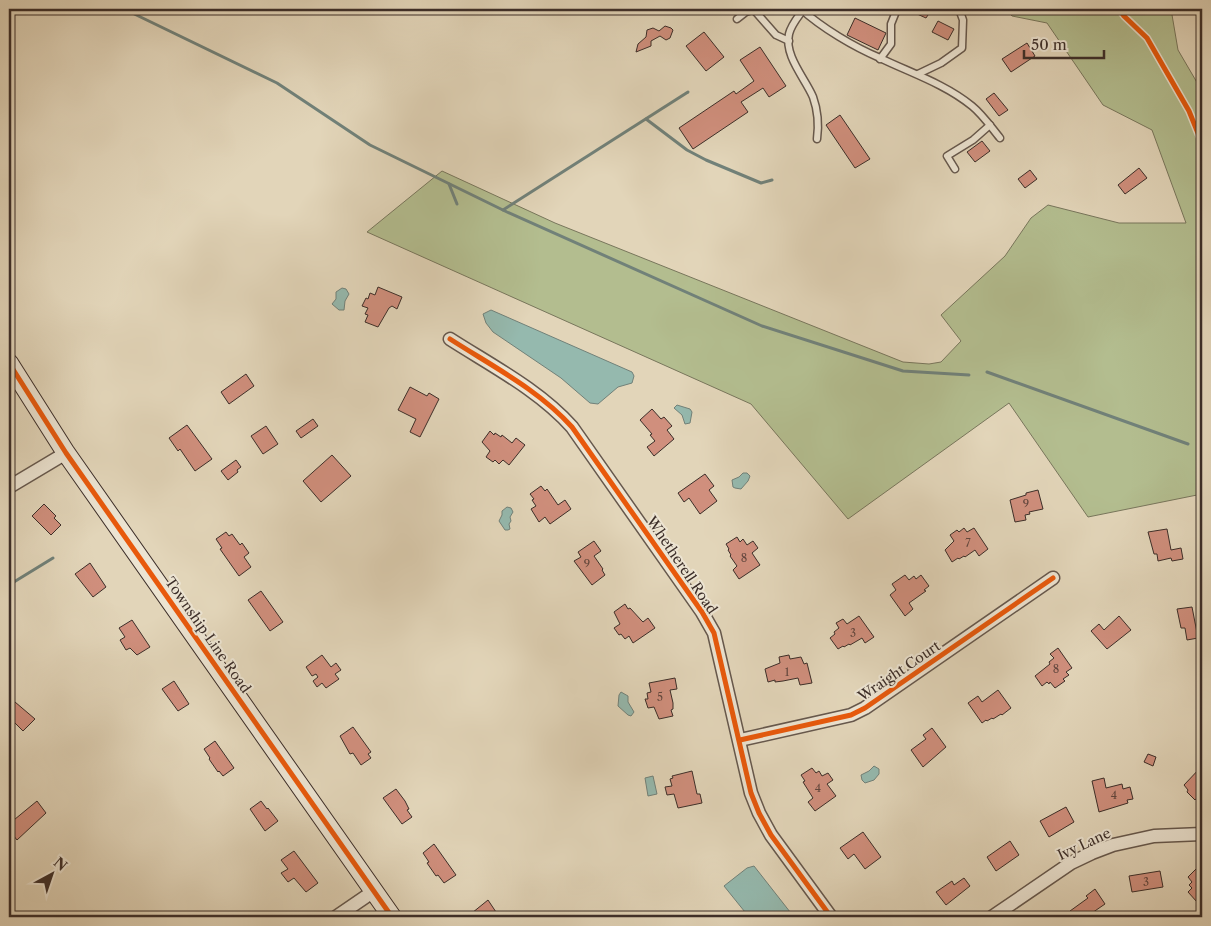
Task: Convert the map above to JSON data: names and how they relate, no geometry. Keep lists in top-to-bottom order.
{
  "streets": {
    "street": [
      "Whetherell Road",
      "Township Line Road",
      "Wraight Court",
      "Ivy Lane"
    ]
  },
  "crossings": [
    ["Whetherell Road", "Wraight Court"]
  ],
  "house_numbers": [
    "9",
    "7",
    "8",
    "9",
    "3",
    "8",
    "1",
    "5",
    "4",
    "4",
    "3"
  ],
  "scale_bar": "50 m",
  "north": "top right"
}
